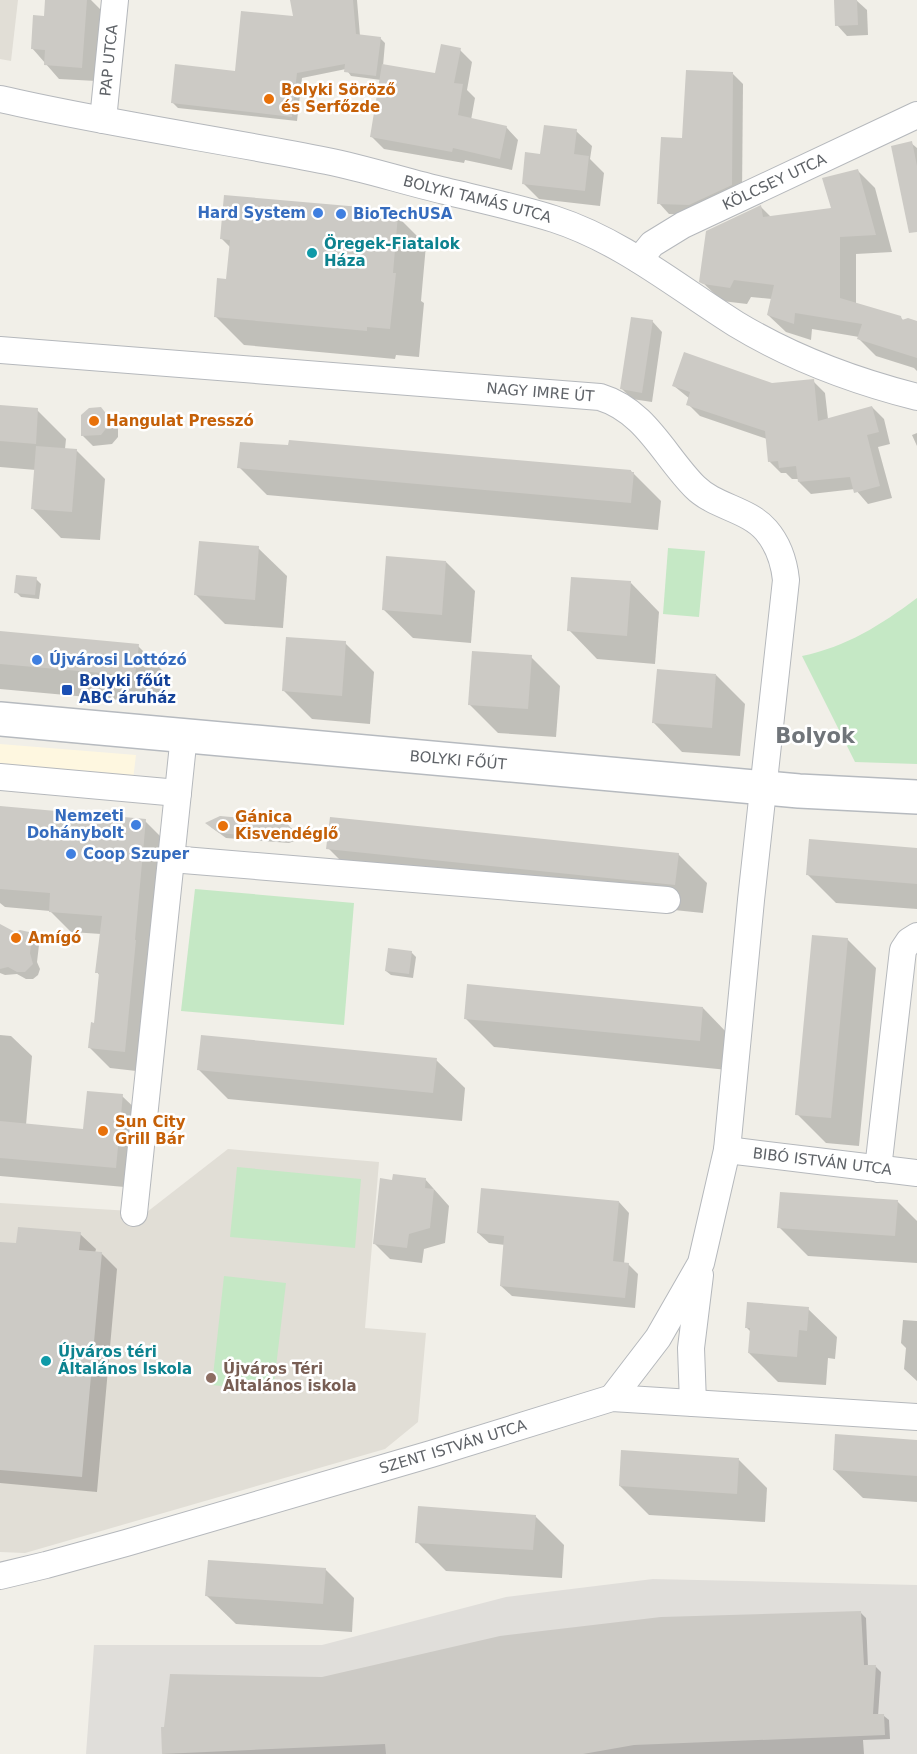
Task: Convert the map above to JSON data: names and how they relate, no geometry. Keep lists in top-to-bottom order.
{
  "streets": {
    "main road": ["BOLYKI FŐÚT"],
    "street": [
      "PAP UTCA",
      "KÖLCSEY UTCA",
      "BOLYKI TAMÁS UTCA",
      "NAGY IMRE ÚT",
      "BIBÓ ISTVÁN UTCA",
      "SZENT ISTVÁN UTCA"
    ]
  },
  "crossings": [
    ["PAP UTCA", "BOLYKI TAMÁS UTCA"],
    ["KÖLCSEY UTCA", "BOLYKI TAMÁS UTCA"],
    ["NAGY IMRE ÚT", "BOLYKI FŐÚT"],
    ["NAGY IMRE ÚT", "BIBÓ ISTVÁN UTCA"]
  ],
  "districts": ["Bolyok"],
  "places": {
    "other": [
      "Bolyki Söröző és Serfőzde",
      "Hard System",
      "BioTechUSA",
      "Öregek-Fiatalok Háza",
      "Hangulat Presszó",
      "Újvárosi Lottózó",
      "Nemzeti Dohánybolt",
      "Gánica Kisvendéglő",
      "Coop Szuper",
      "Amígó",
      "Sun City Grill Bár",
      "Újváros téri Általános Iskola",
      "Újváros Téri Általános iskola"
    ],
    "transit": ["Bolyki főút ABC áruház"]
  }
}
